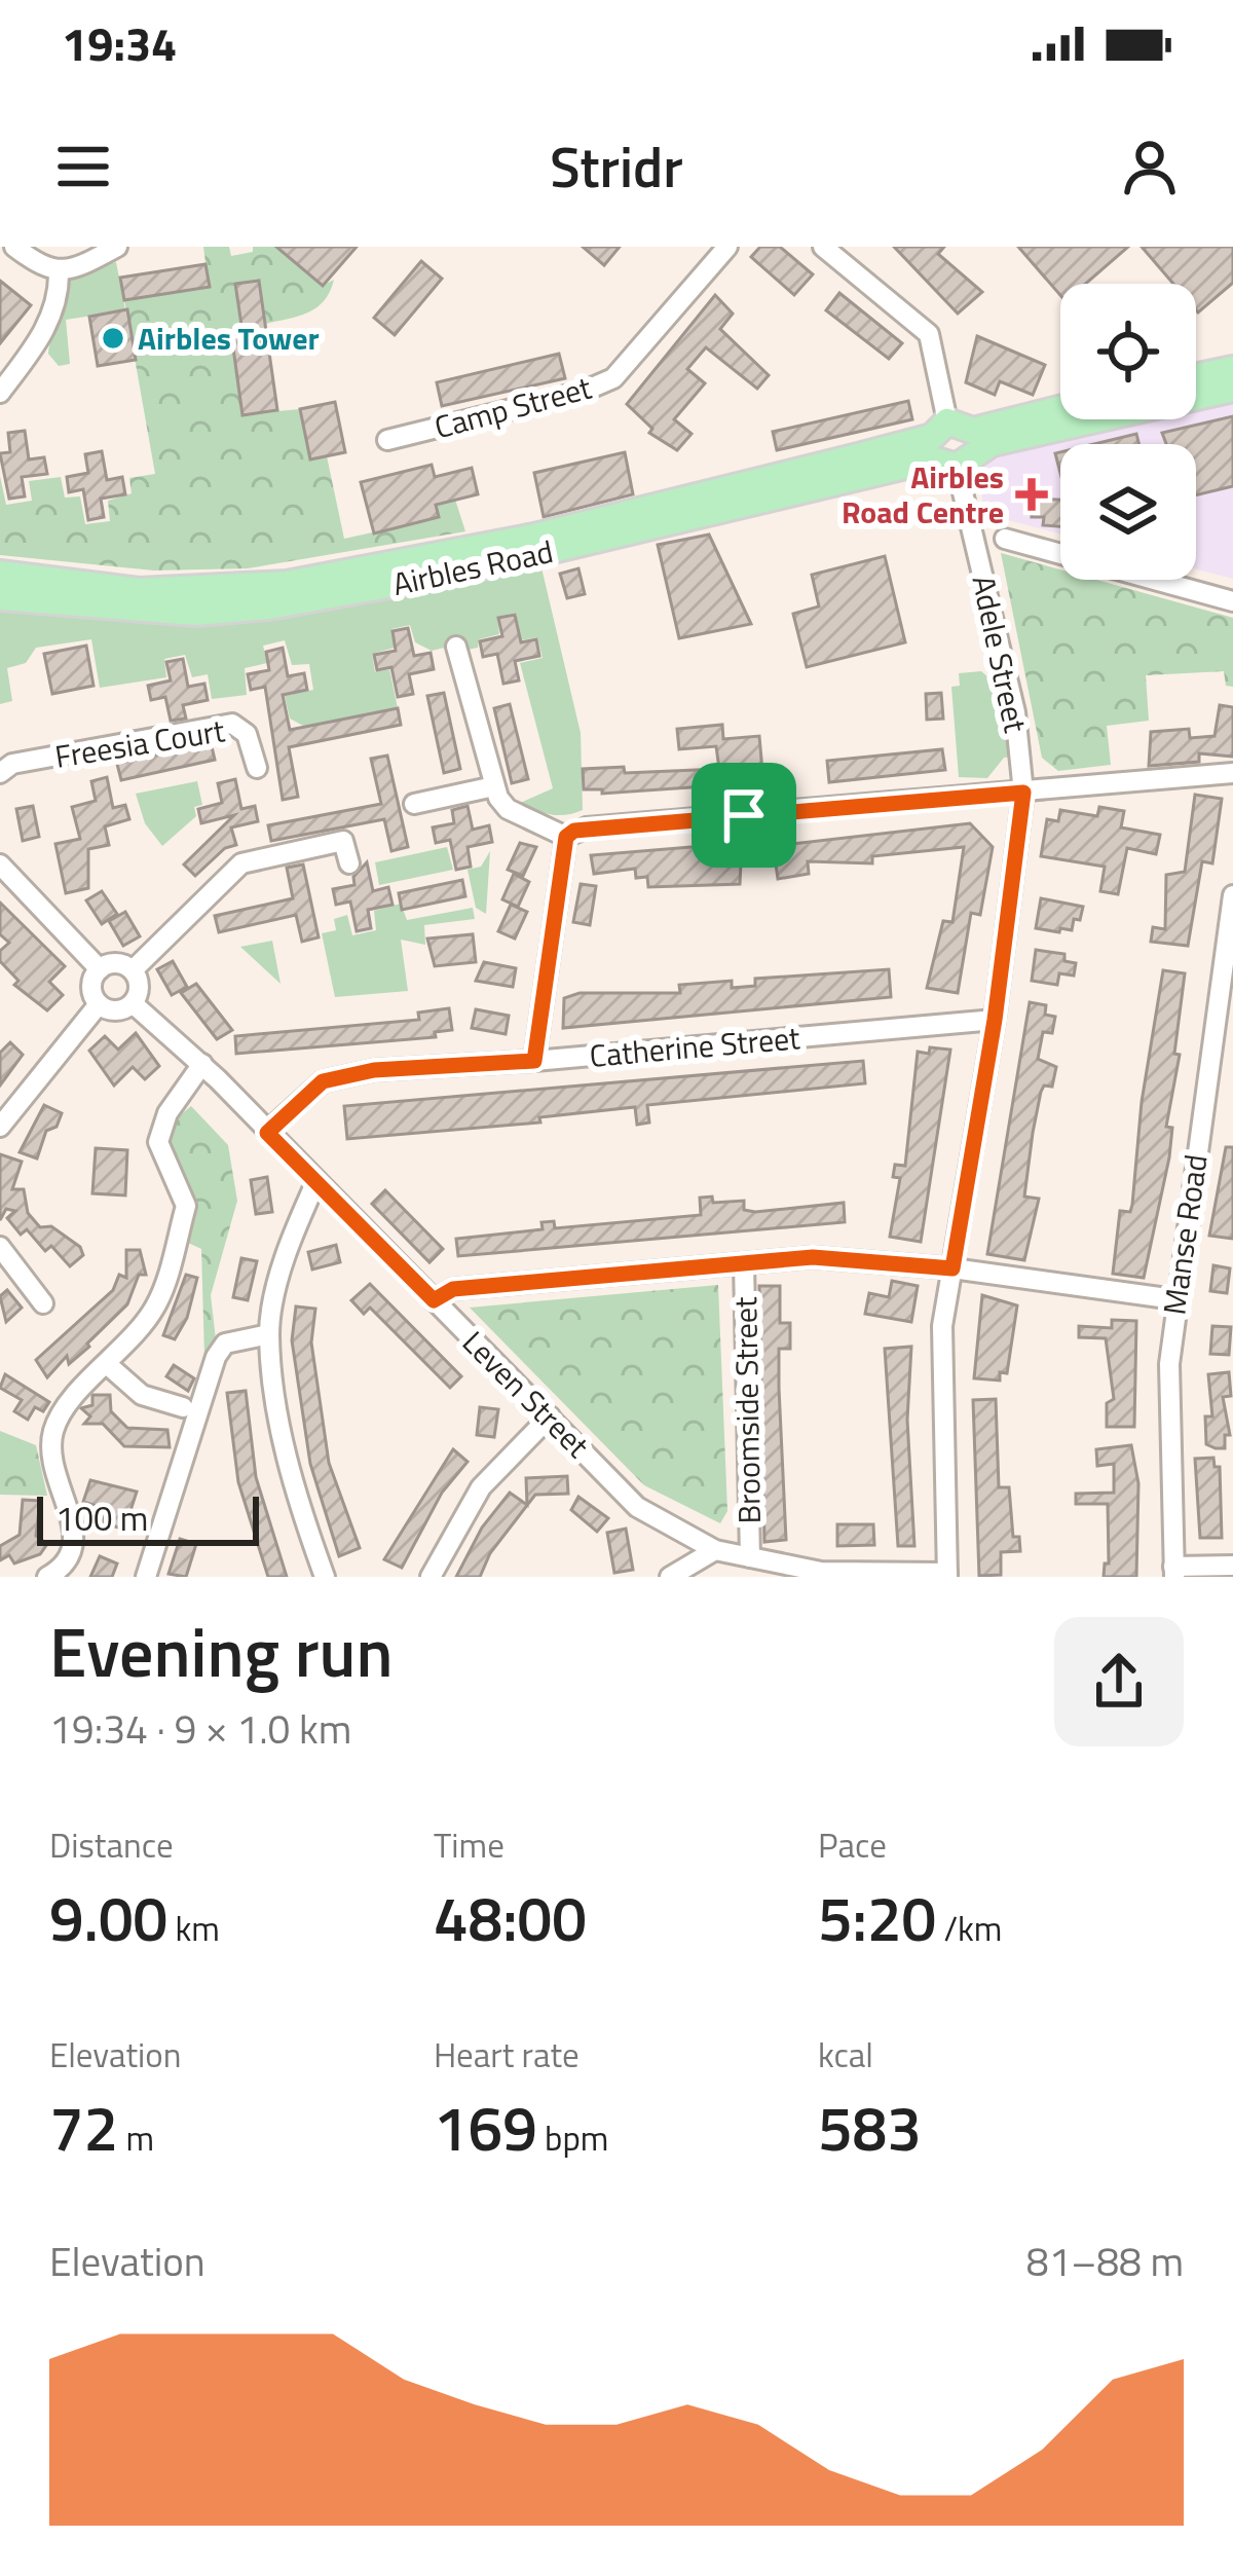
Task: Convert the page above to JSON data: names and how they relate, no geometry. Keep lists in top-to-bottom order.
{
  "streets": {
    "main road": ["Airbles Road"],
    "street": [
      "Camp Street",
      "Adele Street",
      "Freesia Court",
      "Catherine Street",
      "Manse Road",
      "Leven Street",
      "Broomside Street"
    ]
  },
  "crossings": [
    ["Airbles Road", "Adele Street"],
    ["Adele Street", "Catherine Street"],
    ["Adele Street", "Leven Street"],
    ["Catherine Street", "Leven Street"],
    ["Leven Street", "Broomside Street"]
  ],
  "places": {
    "other": ["Airbles Tower"],
    "health": ["Airbles Road Centre"]
  },
  "scale_bar": "100 m",
  "page": {
    "status": "19:34",
    "header": "Stridr",
    "scale": "100 m",
    "heading": ["Evening run", "19:34 · 9 × 1.0 km"],
    "stats": [
      ["Distance", "9.00 km"],
      ["Time", "48:00"],
      ["Pace", "5:20 /km"],
      ["Elevation", "72 m"],
      ["Heart rate", "169 bpm"],
      ["kcal", "583"]
    ],
    "chart": ["Elevation", "81–88 m"]
  }
}
